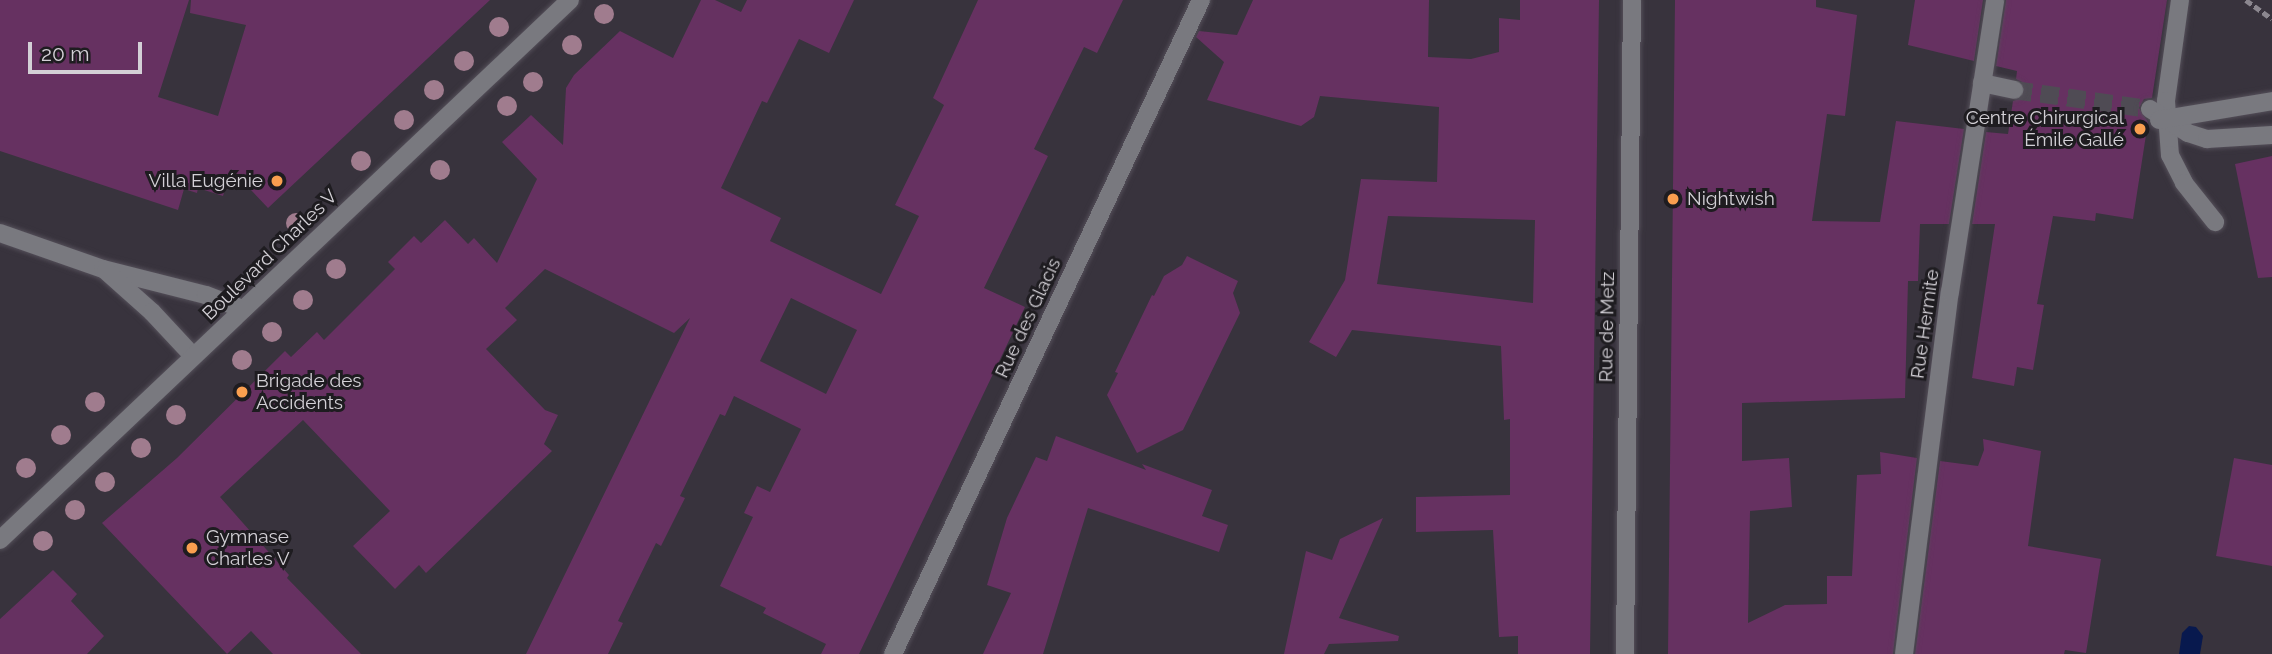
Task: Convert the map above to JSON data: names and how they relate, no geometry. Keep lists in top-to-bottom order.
{
  "streets": {
    "street": [
      "Boulevard Charles V",
      "Rue des Glacis",
      "Rue Hermite",
      "Rue de Metz"
    ]
  },
  "places": [
    "Centre Chirurgical Émile Gallé",
    "Villa Eugénie",
    "Nightwish",
    "Brigade des Accidents",
    "Gymnase Charles V"
  ],
  "scale_bar": "20 m"
}
